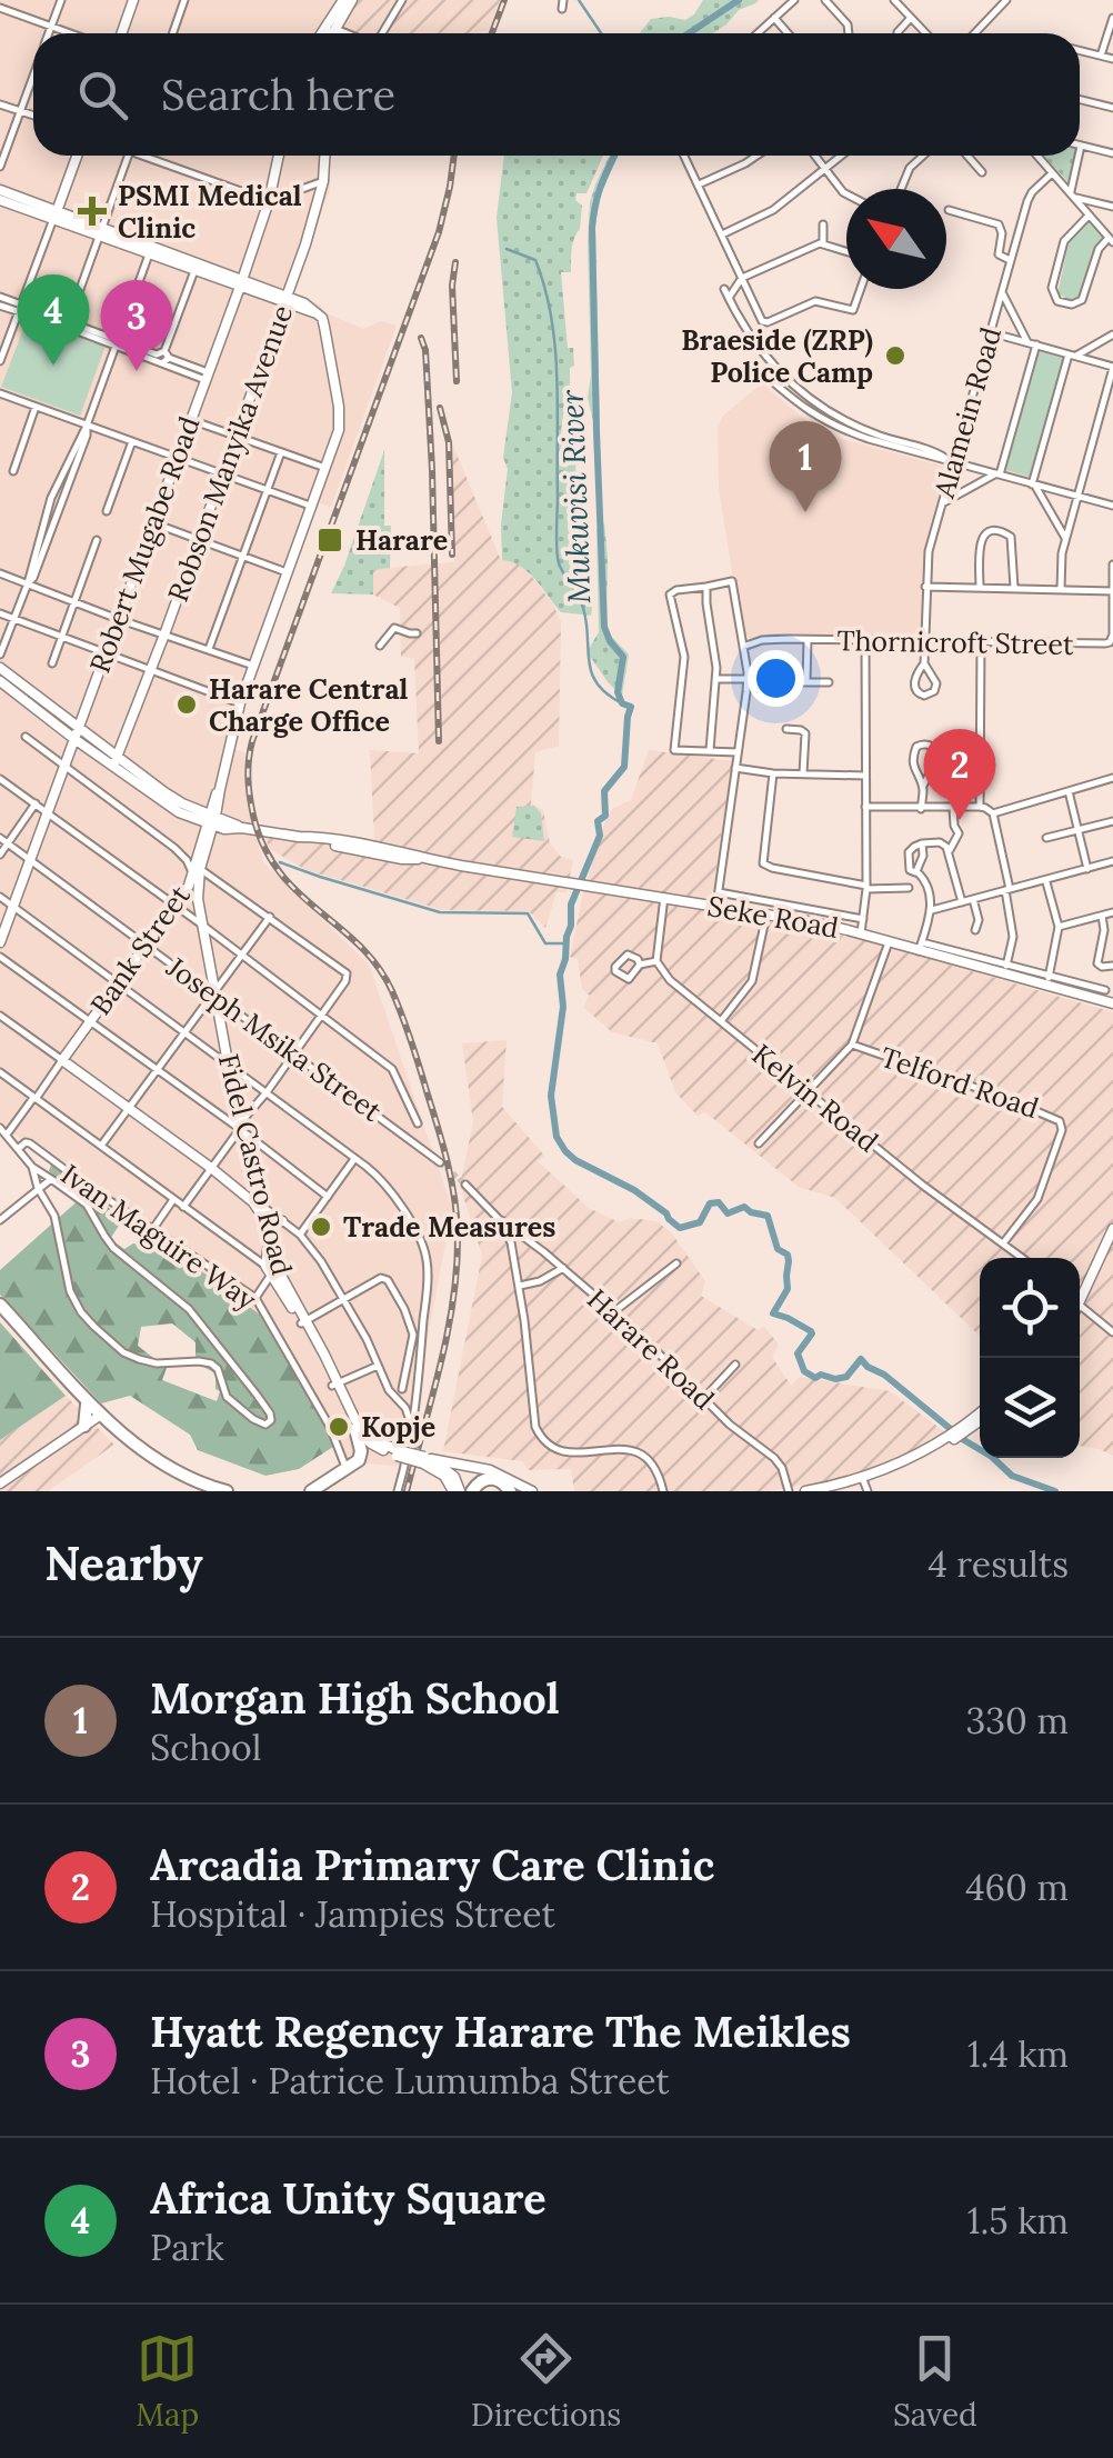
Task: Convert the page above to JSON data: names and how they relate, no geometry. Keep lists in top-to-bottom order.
{
  "streets": {
    "main road": [
      "Robson Manyika Avenue",
      "Robert Mugabe Road",
      "Seke Road",
      "Bank Street",
      "Fidel Castro Road"
    ],
    "street": [
      "Alamein Road",
      "Thornicroft Street",
      "Joseph Msika Street",
      "Telford Road",
      "Kelvin Road",
      "Ivan Maguire Way",
      "Harare Road"
    ]
  },
  "crossings": [
    ["Alamein Road", "Thornicroft Street"],
    ["Robson Manyika Avenue", "Bank Street"],
    ["Robert Mugabe Road", "Joseph Msika Street"],
    ["Seke Road", "Bank Street"],
    ["Bank Street", "Joseph Msika Street"],
    ["Bank Street", "Fidel Castro Road"],
    ["Joseph Msika Street", "Fidel Castro Road"],
    ["Telford Road", "Kelvin Road"]
  ],
  "water": ["Mukuvisi River"],
  "places": {
    "health": ["PSMI Medical Clinic"],
    "other": [
      "Braeside (ZRP) Police Camp",
      "Harare Central Charge Office",
      "Trade Measures",
      "Kopje"
    ],
    "transit": ["Harare"]
  },
  "north": "top left",
  "page": {
    "search": "Search here",
    "pins": [
      "4",
      "3",
      "1",
      "2"
    ],
    "heading": ["Nearby", "4 results"],
    "list": [
      {
        "mark": "1",
        "name": "Morgan High School",
        "note": "School",
        "value": "330 m"
      },
      {
        "mark": "2",
        "name": "Arcadia Primary Care Clinic",
        "note": "Hospital · Jampies Street",
        "value": "460 m"
      },
      {
        "mark": "3",
        "name": "Hyatt Regency Harare The Meikles",
        "note": "Hotel · Patrice Lumumba Street",
        "value": "1.4 km"
      },
      {
        "mark": "4",
        "name": "Africa Unity Square",
        "note": "Park",
        "value": "1.5 km"
      }
    ],
    "nav": ["Map", "Directions", "Saved"]
  }
}
